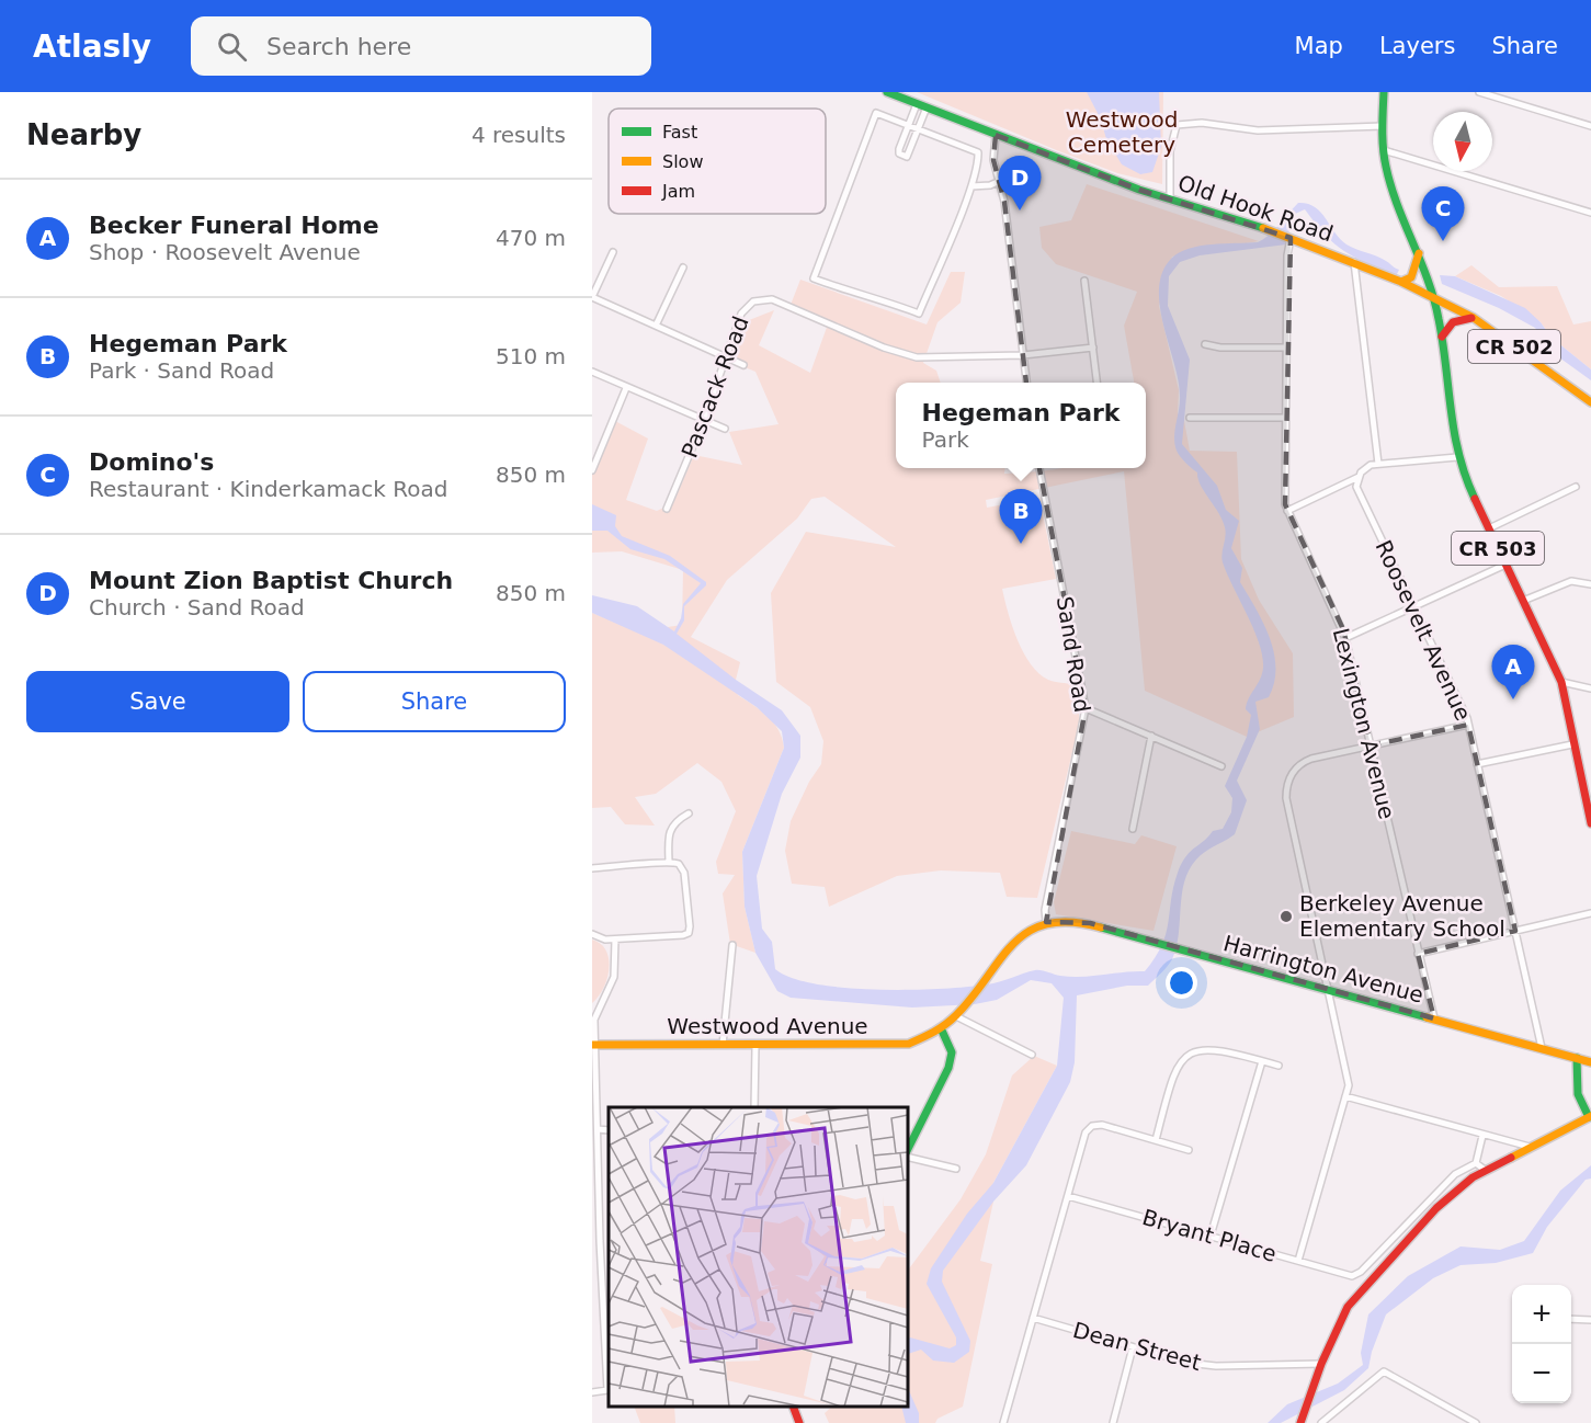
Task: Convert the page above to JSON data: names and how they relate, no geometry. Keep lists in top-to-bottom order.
{
  "streets": {
    "street": [
      "Old Hook Road",
      "CR 502",
      "Pascack Road",
      "CR 503",
      "Roosevelt Avenue",
      "Sand Road",
      "Lexington Avenue",
      "Harrington Avenue",
      "Westwood Avenue",
      "Bryant Place",
      "Dean Street"
    ]
  },
  "crossings": [
    ["Old Hook Road", "CR 503"],
    ["Old Hook Road", "Lexington Avenue"],
    ["Roosevelt Avenue", "Harrington Avenue"],
    ["Sand Road", "Harrington Avenue"],
    ["Lexington Avenue", "Harrington Avenue"]
  ],
  "parks": ["Westwood Cemetery"],
  "places": ["Berkeley Avenue Elementary School"],
  "legend": ["Fast", "Slow", "Jam"],
  "north": "bottom",
  "page": {
    "header": "Atlasly",
    "search": "Search here",
    "nav": ["Map", "Layers", "Share"],
    "heading": ["Nearby", "4 results"],
    "pins": [
      "D",
      "C",
      "B",
      "A"
    ],
    "list": [
      {
        "mark": "A",
        "name": "Becker Funeral Home",
        "note": "Shop · Roosevelt Avenue",
        "value": "470 m"
      },
      {
        "mark": "B",
        "name": "Hegeman Park",
        "note": "Park · Sand Road",
        "value": "510 m"
      },
      {
        "mark": "C",
        "name": "Domino's",
        "note": "Restaurant · Kinderkamack Road",
        "value": "850 m"
      },
      {
        "mark": "D",
        "name": "Mount Zion Baptist Church",
        "note": "Church · Sand Road",
        "value": "850 m"
      }
    ],
    "popup": ["Hegeman Park", "Park"],
    "buttons": ["Save", "Share"],
    "map_buttons": ["+", "−"]
  }
}
